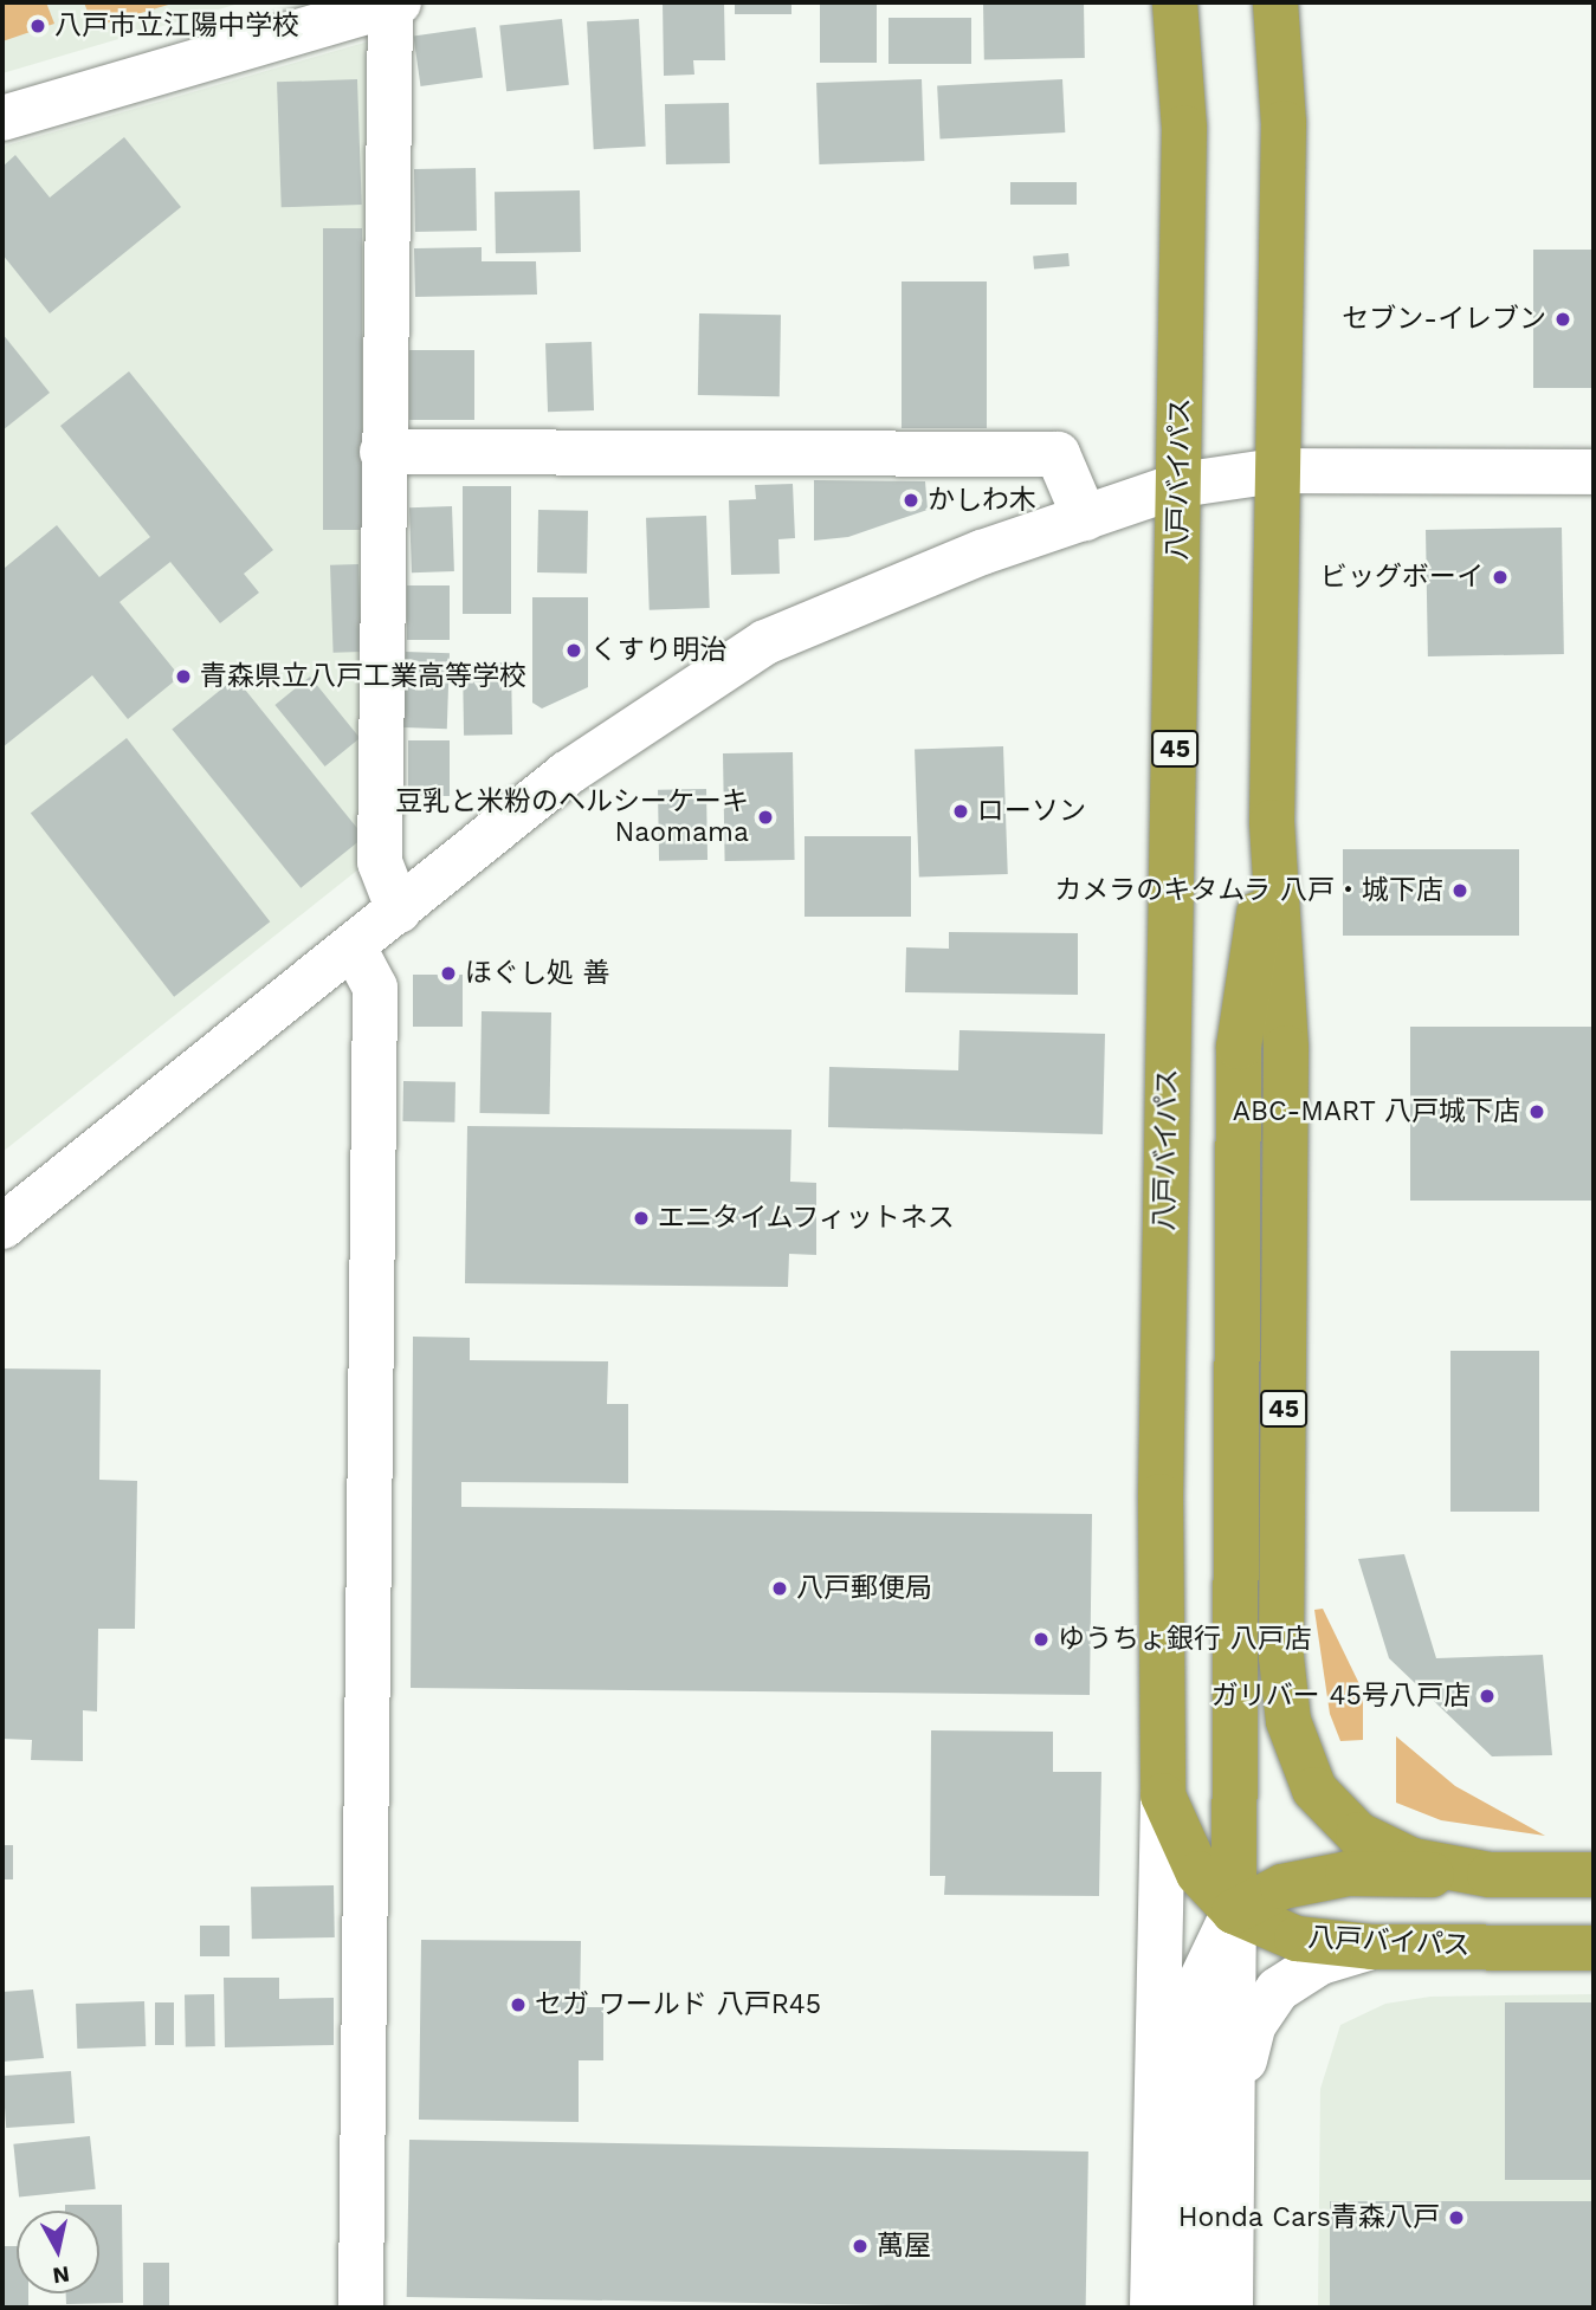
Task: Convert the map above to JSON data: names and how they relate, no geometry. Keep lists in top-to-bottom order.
{
  "streets": {
    "highway": ["八戸バイパス", "45"]
  },
  "crossings": [
    ["八戸バイパス", "45"]
  ],
  "places": [
    "八戸市立江陽中学校",
    "セブン-イレブン",
    "かしわ木",
    "ビッグボーイ",
    "くすり明治",
    "青森県立八戸工業高等学校",
    "ローソン",
    "豆乳と米粉のヘルシーケーキ Naomama",
    "カメラのキタムラ 八戸・城下店",
    "ほぐし処 善",
    "ABC-MART 八戸城下店",
    "エニタイムフィットネス",
    "八戸郵便局",
    "ゆうちょ銀行 八戸店",
    "ガリバー 45号八戸店",
    "セガ ワールド 八戸R45",
    "Honda Cars青森八戸",
    "萬屋"
  ],
  "north": "bottom"
}
